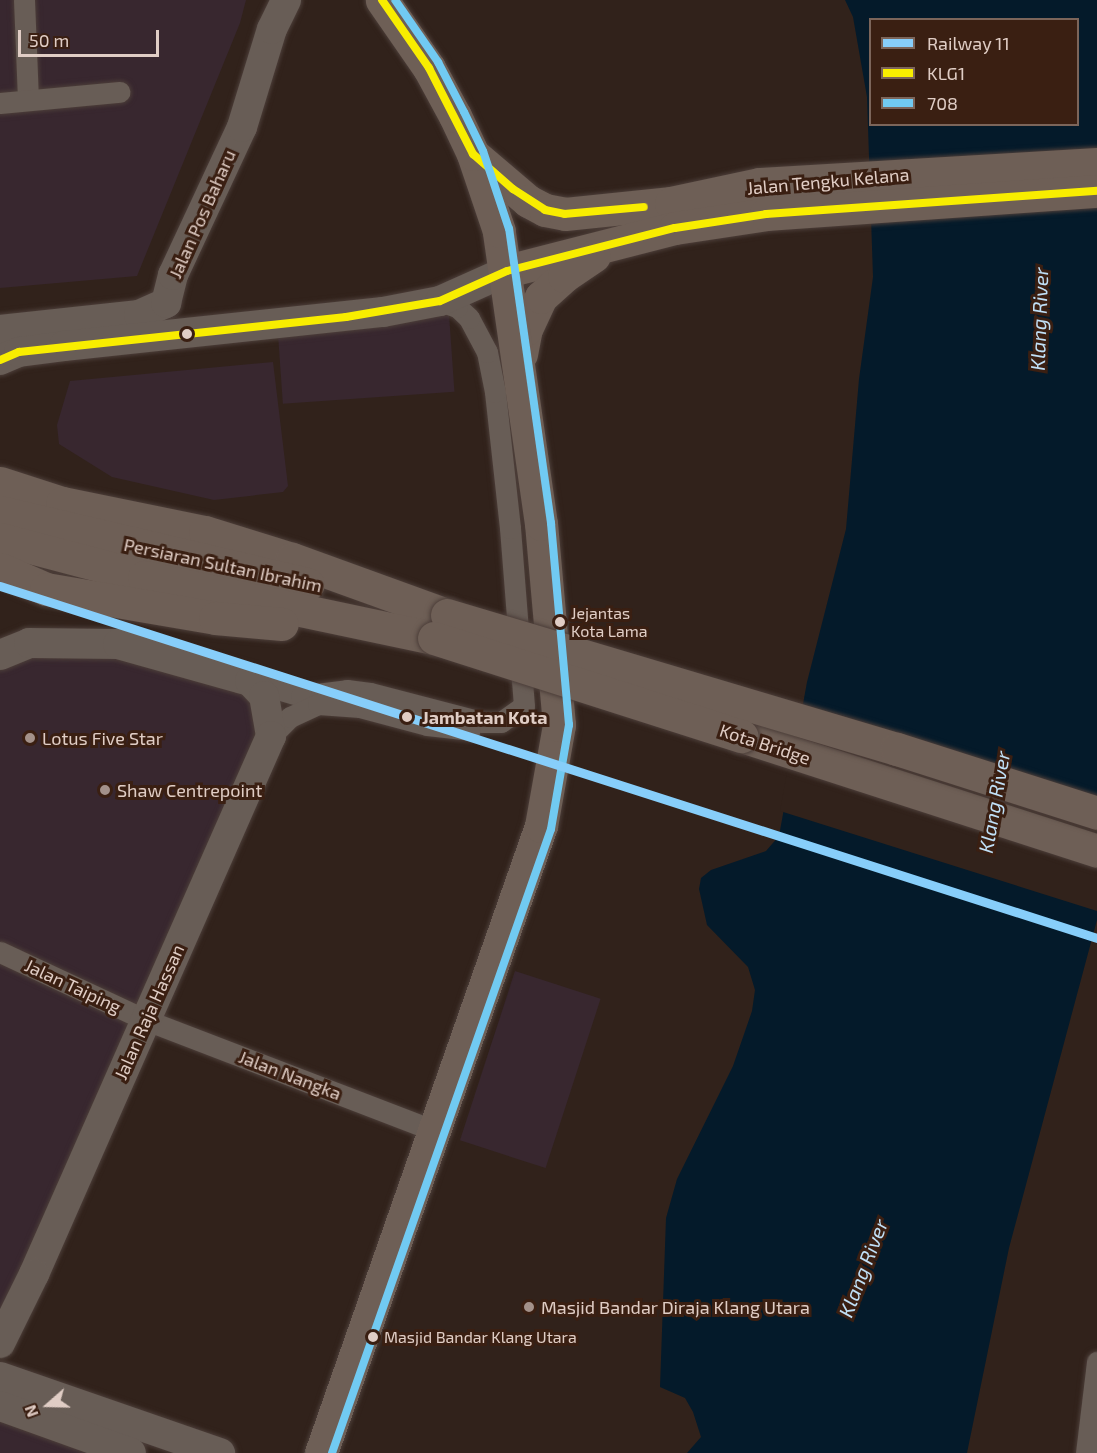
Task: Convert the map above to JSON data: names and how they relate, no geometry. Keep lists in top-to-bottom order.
{
  "streets": {
    "highway": ["Jalan Tengku Kelana", "Persiaran Sultan Ibrahim", "Kota Bridge"],
    "street": [
      "Jalan Pos Baharu",
      "Jalan Taiping",
      "Jalan Raja Hassan",
      "Jalan Nangka"
    ]
  },
  "crossings": [
    ["Persiaran Sultan Ibrahim", "Kota Bridge"],
    ["Jalan Taiping", "Jalan Raja Hassan"],
    ["Jalan Taiping", "Jalan Nangka"],
    ["Jalan Raja Hassan", "Jalan Nangka"]
  ],
  "water": ["Klang River"],
  "places": [
    "Jejantas Kota Lama",
    "Jambatan Kota",
    "Lotus Five Star",
    "Shaw Centrepoint",
    "Masjid Bandar Diraja Klang Utara",
    "Masjid Bandar Klang Utara"
  ],
  "lines": ["transit line KLG1", "transit line 708", "rail line 11"],
  "legend": ["Railway 11", "KLG1", "708"],
  "scale_bar": "50 m",
  "north": "left"
}
